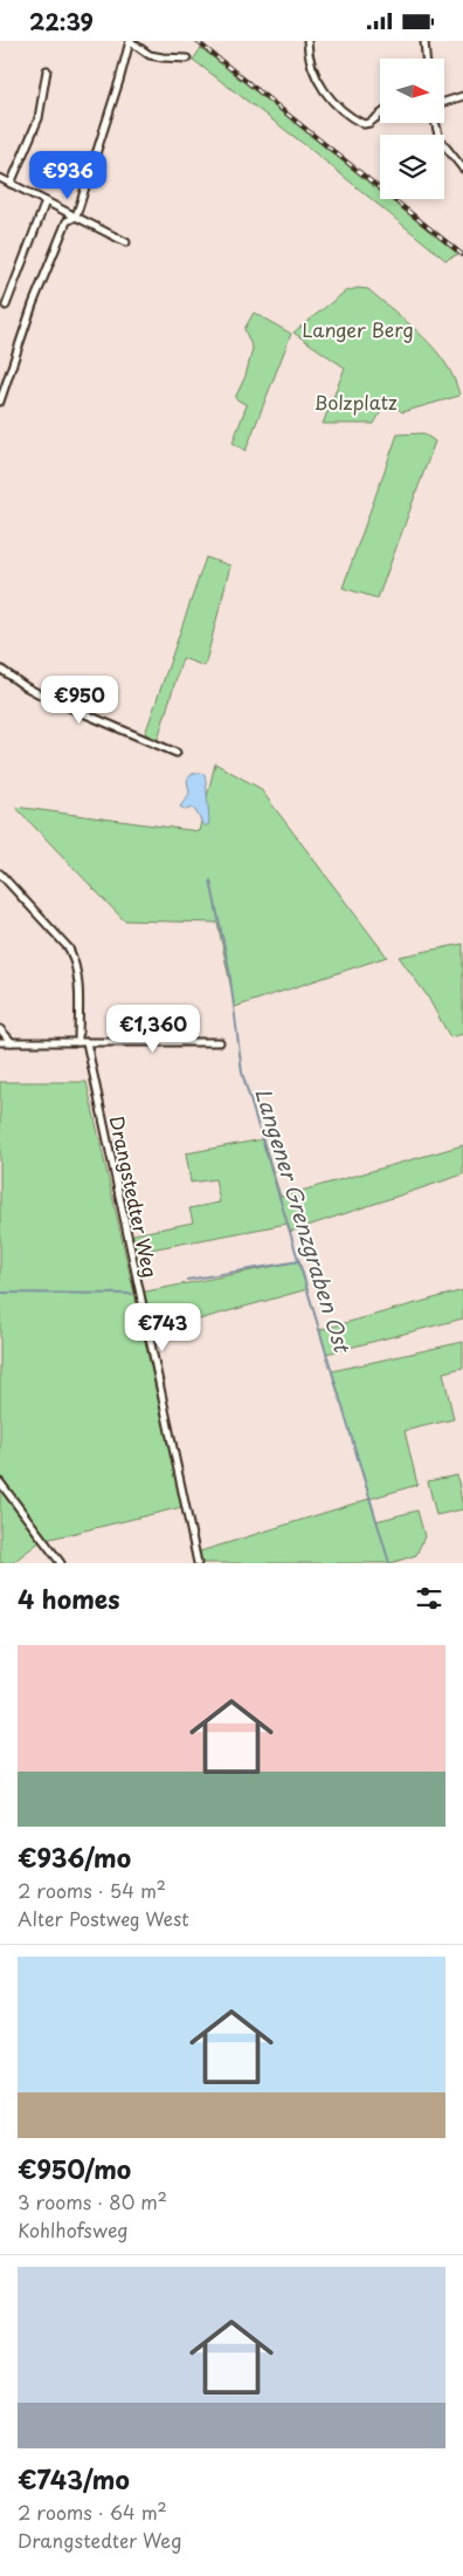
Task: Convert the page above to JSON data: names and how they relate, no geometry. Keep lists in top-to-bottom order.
{
  "streets": {
    "street": ["Drangstedter Weg"]
  },
  "water": ["Langener Grenzgraben Ost"],
  "parks": ["Langer Berg", "Bolzplatz"],
  "north": "right",
  "page": {
    "status": "22:39",
    "price": [
      "€936",
      "€950",
      "€1,360",
      "€743"
    ],
    "heading": "4 homes",
    "list": [
      {
        "name": "€936/mo",
        "note": "2 rooms · 54 m² · Alter Postweg West"
      },
      {
        "name": "€950/mo",
        "note": "3 rooms · 80 m² · Kohlhofsweg"
      },
      {
        "name": "€743/mo",
        "note": "2 rooms · 64 m² · Drangstedter Weg"
      }
    ]
  }
}
